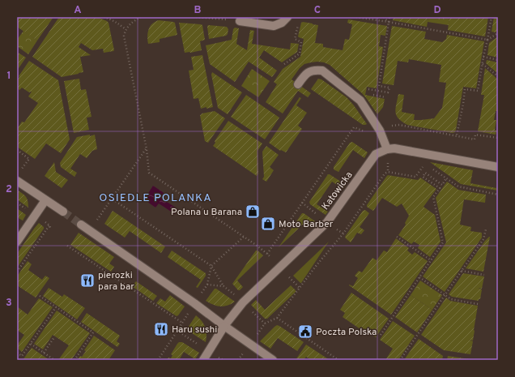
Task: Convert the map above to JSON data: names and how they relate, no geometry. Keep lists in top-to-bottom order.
{
  "streets": {
    "street": ["Katowicka"]
  },
  "districts": ["OSIEDLE POLANKA"],
  "places": {
    "shop": ["Polana u Barana", "Moto Barber"],
    "restaurant": ["pierozki para bar", "Haru sushi"],
    "public building": ["Poczta Polska"]
  },
  "grid": {
    "columns": [
      "A",
      "B",
      "C",
      "D"
    ],
    "rows": ["1", "2", "3"]
  }
}
